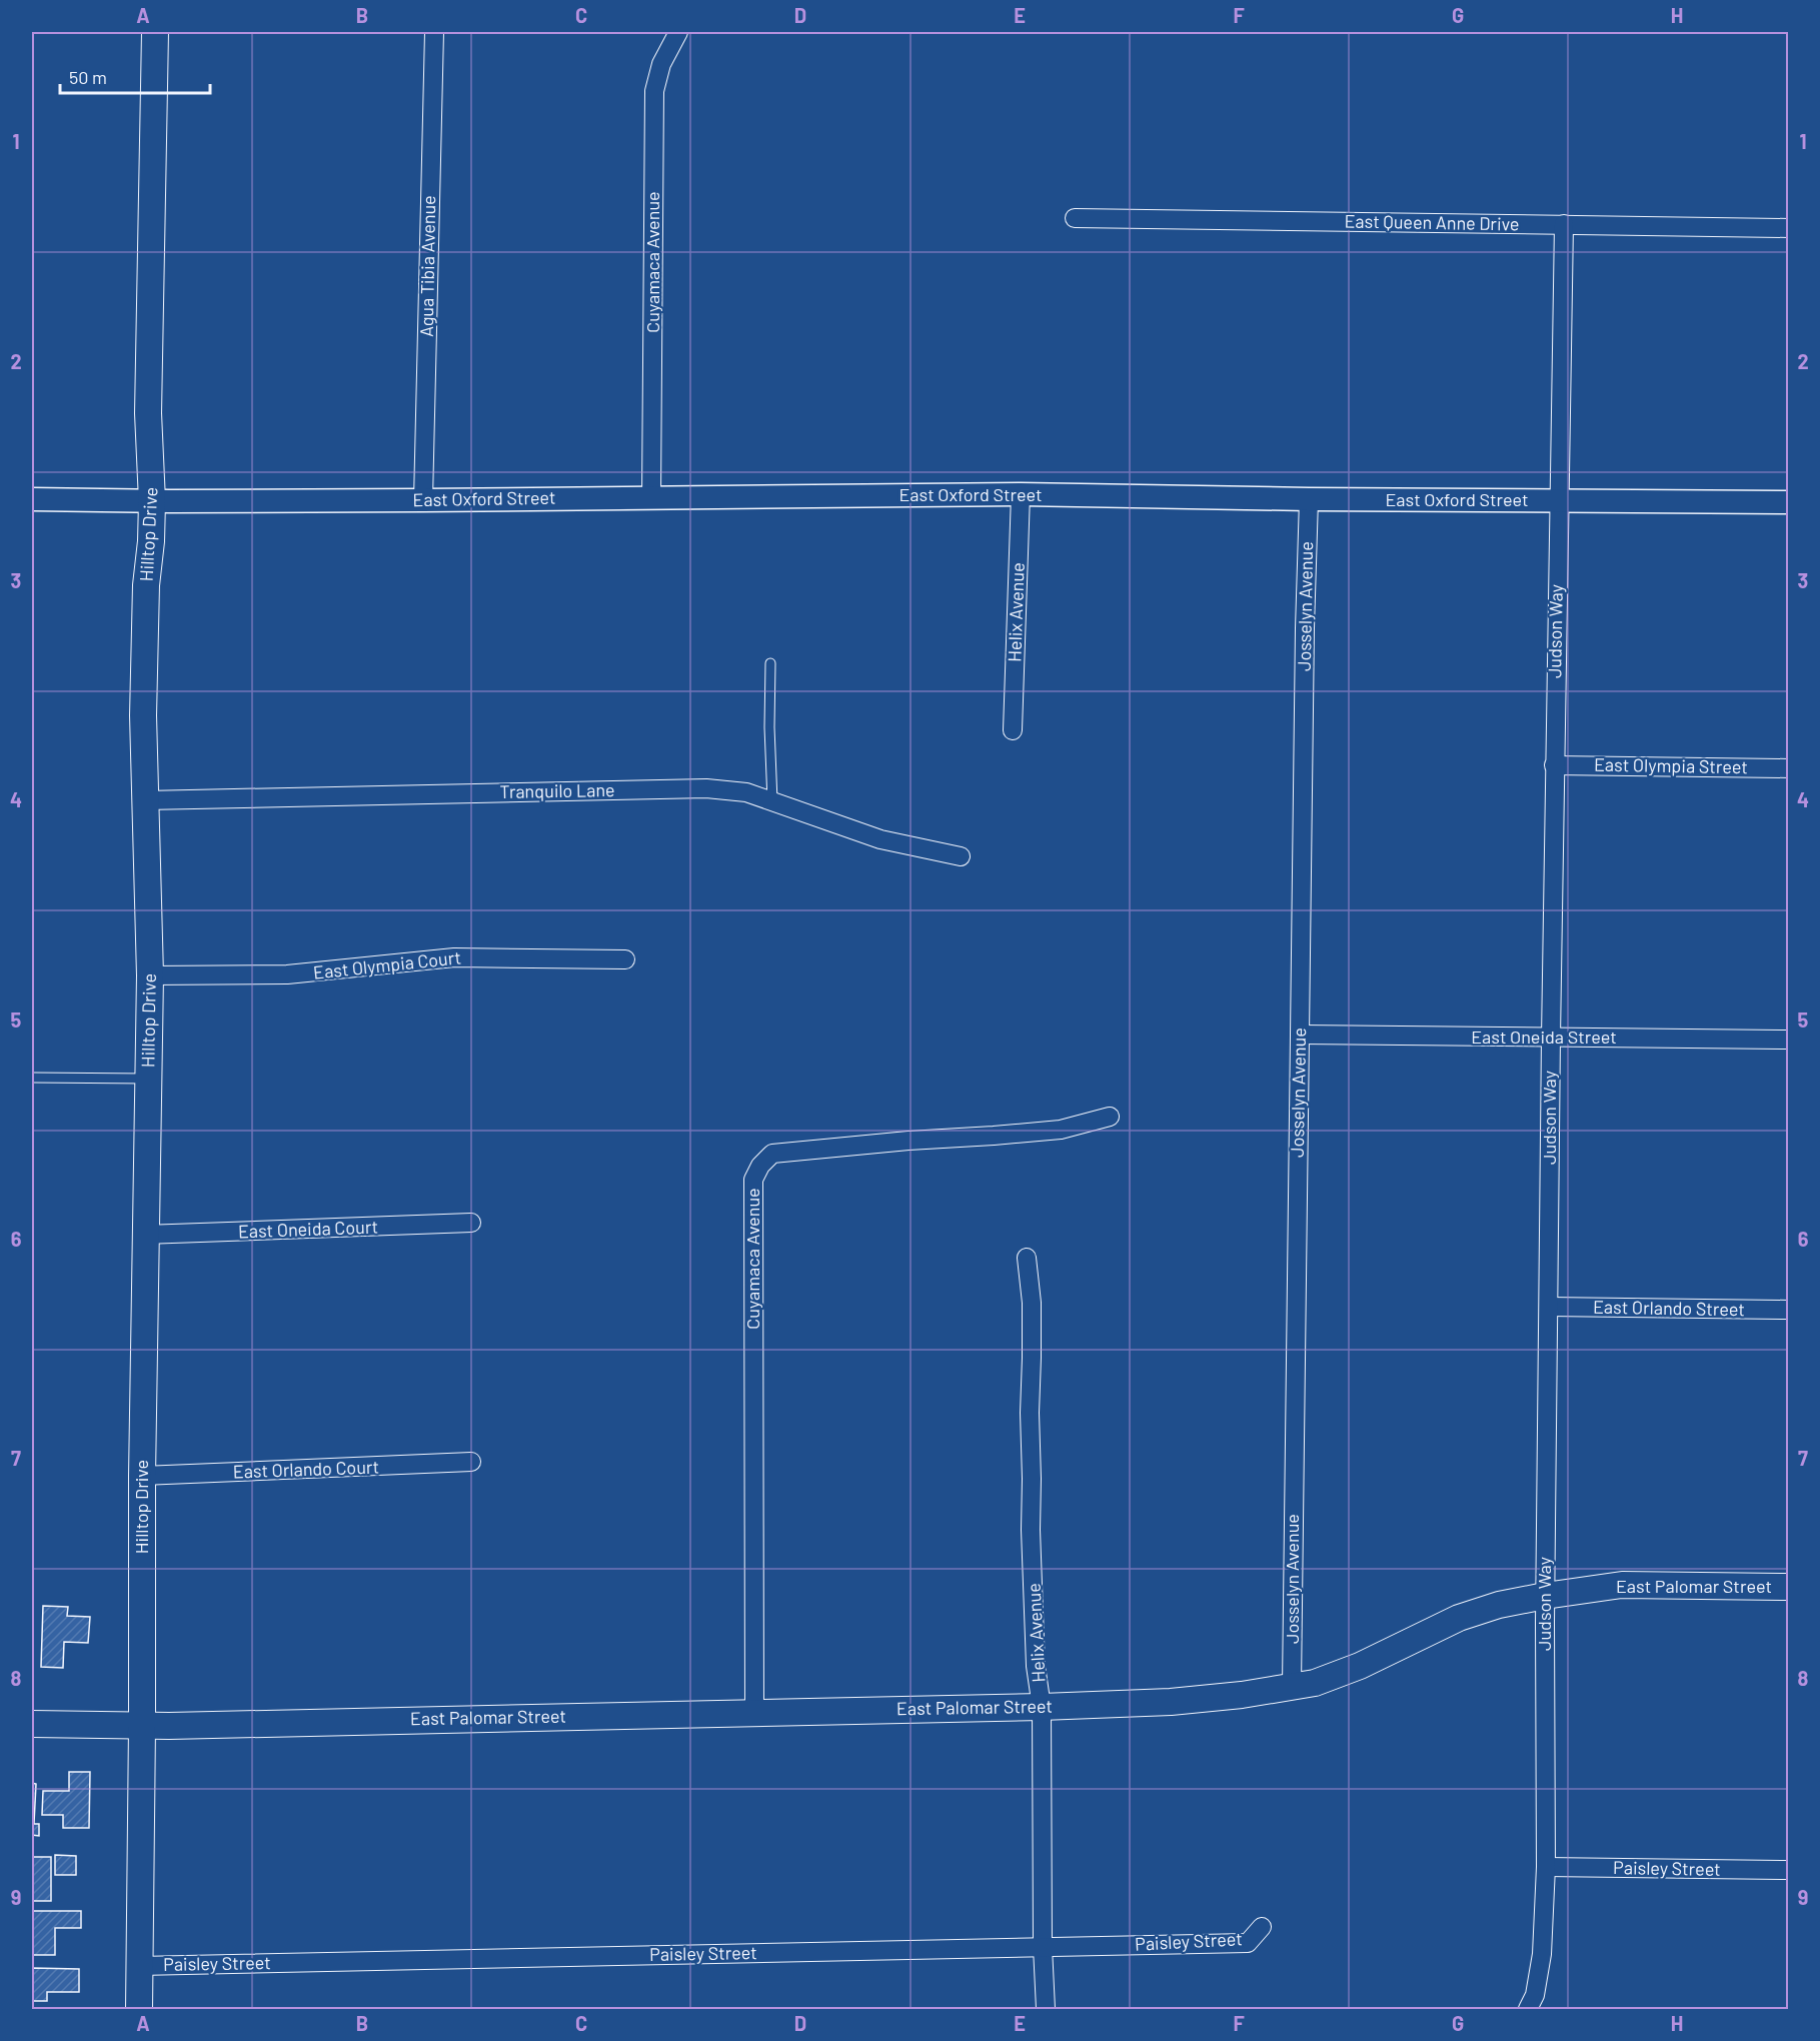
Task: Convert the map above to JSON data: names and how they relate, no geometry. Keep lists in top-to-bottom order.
{
  "streets": {
    "main road": ["Hilltop Drive", "East Palomar Street"],
    "street": [
      "East Queen Anne Drive",
      "Cuyamaca Avenue",
      "Agua Tibia Avenue",
      "East Oxford Street",
      "Josselyn Avenue",
      "Helix Avenue",
      "Judson Way",
      "East Olympia Street",
      "Tranquilo Lane",
      "East Olympia Court",
      "East Oneida Street",
      "East Oneida Court",
      "East Orlando Street",
      "East Orlando Court",
      "Paisley Street"
    ]
  },
  "crossings": [
    ["East Queen Anne Drive", "Judson Way"],
    ["Cuyamaca Avenue", "East Oxford Street"],
    ["Cuyamaca Avenue", "East Palomar Street"],
    ["Agua Tibia Avenue", "East Oxford Street"],
    ["East Oxford Street", "Hilltop Drive"],
    ["East Oxford Street", "Josselyn Avenue"],
    ["East Oxford Street", "Helix Avenue"],
    ["East Oxford Street", "Judson Way"],
    ["Hilltop Drive", "Tranquilo Lane"],
    ["Hilltop Drive", "East Olympia Court"],
    ["Hilltop Drive", "East Oneida Court"],
    ["Hilltop Drive", "East Orlando Court"],
    ["Hilltop Drive", "East Palomar Street"],
    ["Hilltop Drive", "Paisley Street"],
    ["Josselyn Avenue", "East Oneida Street"],
    ["Josselyn Avenue", "East Palomar Street"],
    ["Helix Avenue", "East Palomar Street"],
    ["Helix Avenue", "Paisley Street"],
    ["Judson Way", "East Olympia Street"],
    ["Judson Way", "East Oneida Street"],
    ["Judson Way", "East Orlando Street"],
    ["Judson Way", "East Palomar Street"],
    ["Judson Way", "Paisley Street"]
  ],
  "scale_bar": "50 m",
  "grid": {
    "columns": [
      "A",
      "B",
      "C",
      "D",
      "E",
      "F",
      "G",
      "H"
    ],
    "rows": [
      "1",
      "2",
      "3",
      "4",
      "5",
      "6",
      "7",
      "8",
      "9"
    ]
  }
}
